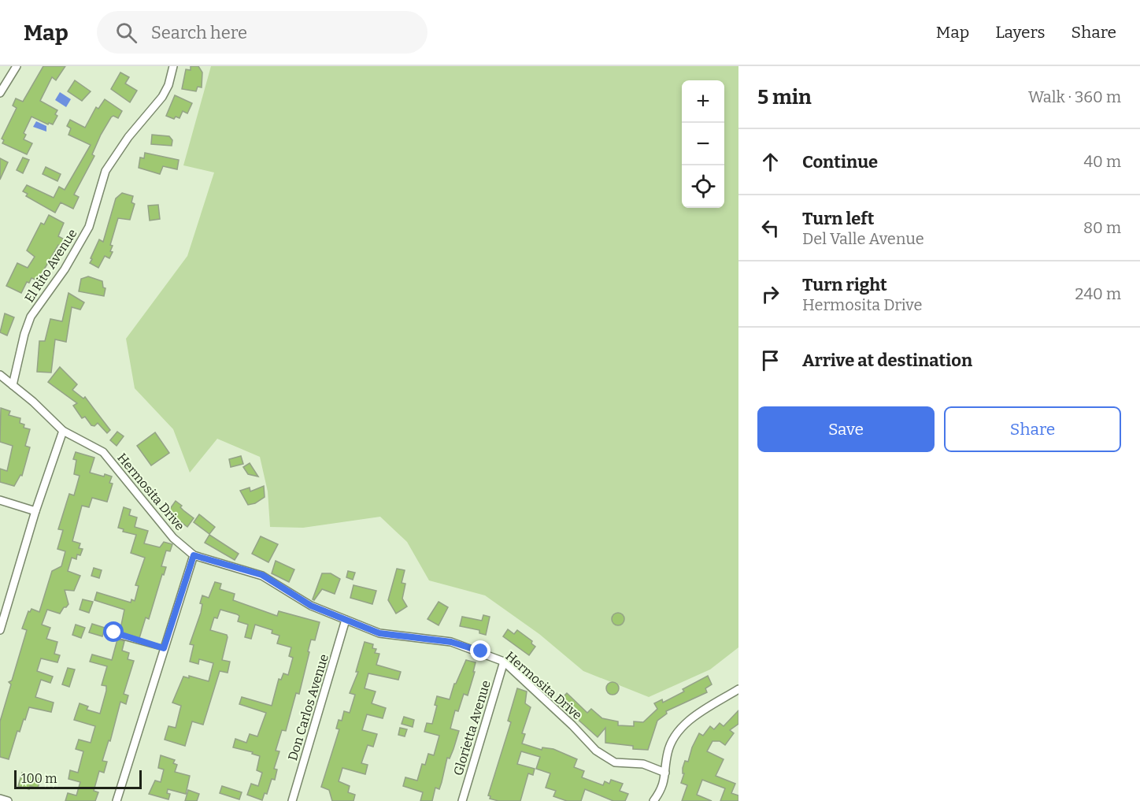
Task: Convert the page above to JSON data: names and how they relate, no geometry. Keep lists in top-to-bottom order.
{
  "streets": {
    "street": [
      "El Rito Avenue",
      "Hermosita Drive",
      "Don Carlos Avenue",
      "Glorietta Avenue"
    ]
  },
  "crossings": [
    ["El Rito Avenue", "Hermosita Drive"],
    ["Hermosita Drive", "Don Carlos Avenue"],
    ["Hermosita Drive", "Glorietta Avenue"]
  ],
  "scale_bar": "100 m",
  "page": {
    "header": "Map",
    "search": "Search here",
    "nav": ["Map", "Layers", "Share"],
    "heading": ["5 min", "Walk · 360 m"],
    "map_buttons": ["+", "−"],
    "list": [
      ["Continue", "40 m"],
      ["Turn left", "Del Valle Avenue", "80 m"],
      ["Turn right", "Hermosita Drive", "240 m"],
      "Arrive at destination"
    ],
    "buttons": ["Save", "Share"],
    "scale": "100 m"
  }
}
